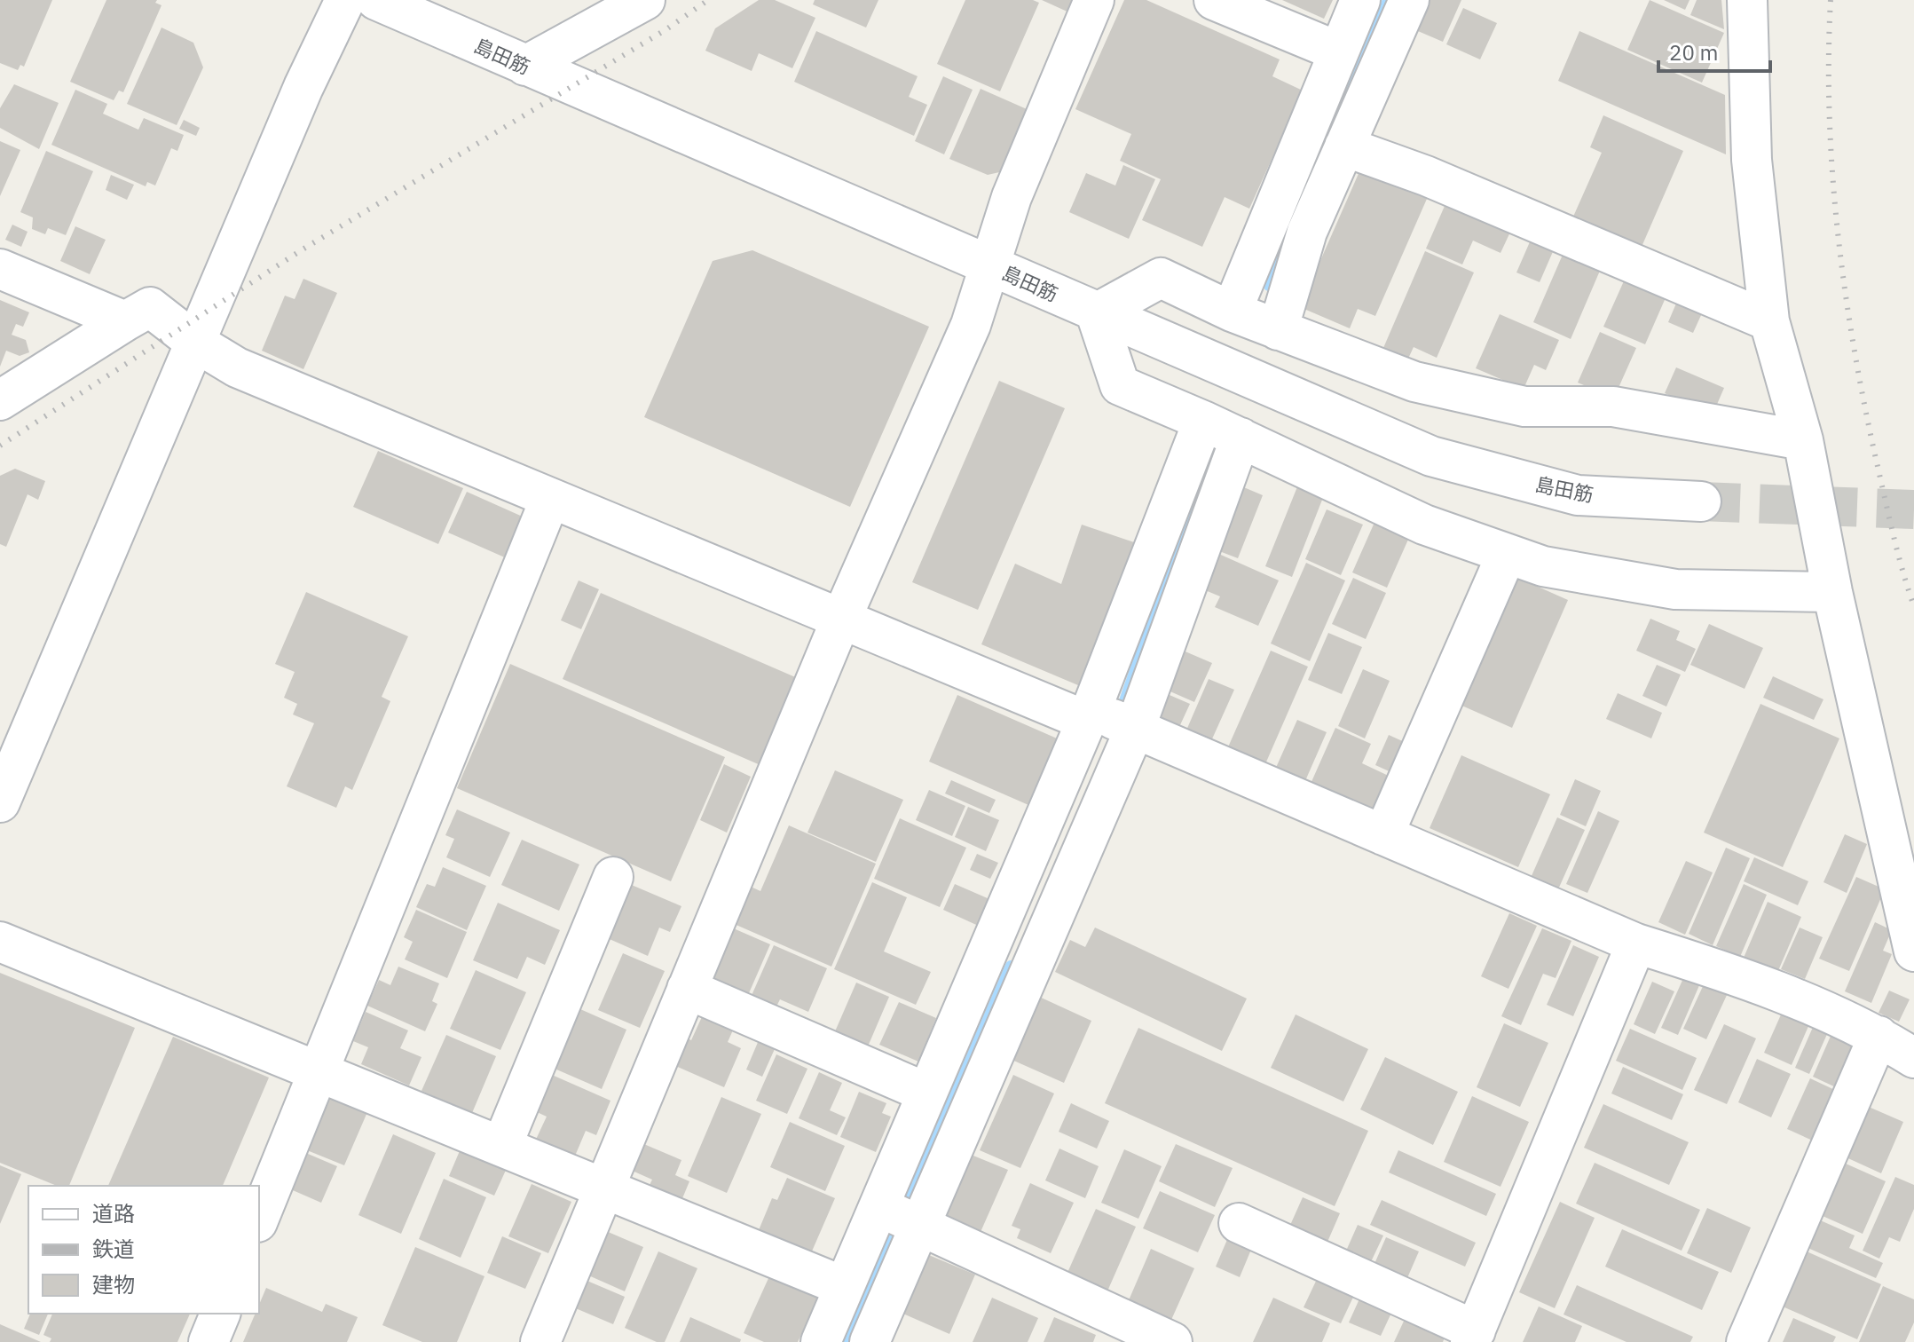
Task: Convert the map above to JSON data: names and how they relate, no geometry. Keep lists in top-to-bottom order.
{
  "streets": {
    "street": ["島田筋"]
  },
  "legend": ["道路", "鉄道", "建物"],
  "scale_bar": "20 m"
}
